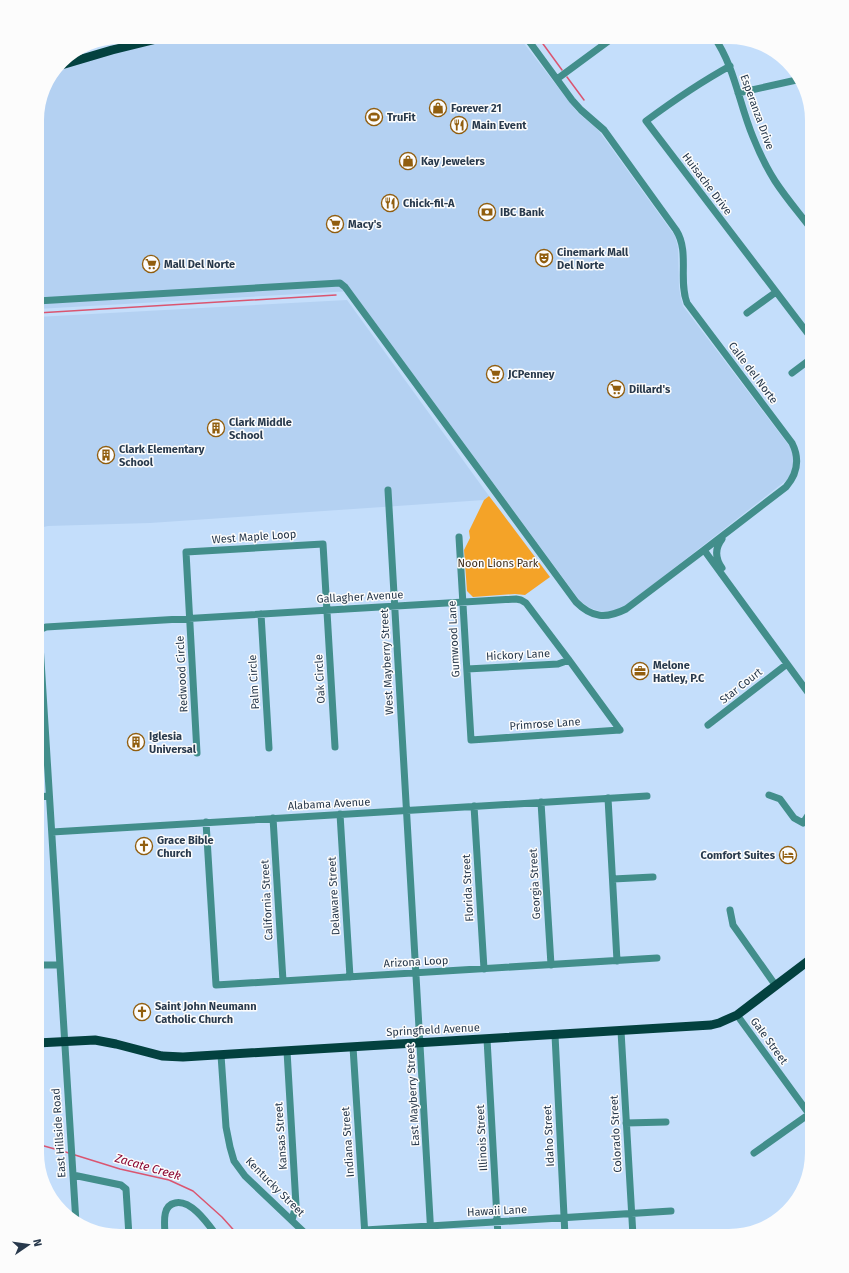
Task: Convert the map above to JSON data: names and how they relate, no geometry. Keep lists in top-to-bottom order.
{
  "streets": {
    "main road": ["Springfield Avenue"],
    "street": [
      "Esperanza Drive",
      "Huisache Drive",
      "Calle del Norte",
      "West Maple Loop",
      "Gallagher Avenue",
      "Gumwood Lane",
      "Hickory Lane",
      "West Mayberry Street",
      "Redwood Circle",
      "Oak Circle",
      "Palm Circle",
      "Star Court",
      "Primrose Lane",
      "Alabama Avenue",
      "Georgia Street",
      "Florida Street",
      "Delaware Street",
      "California Street",
      "Arizona Loop",
      "Gale Street",
      "East Mayberry Street",
      "East Hillside Road",
      "Colorado Street",
      "Kansas Street",
      "Idaho Street",
      "Illinois Street",
      "Indiana Street",
      "Kentucky Street",
      "Hawaii Lane"
    ]
  },
  "crossings": [
    ["Esperanza Drive", "Huisache Drive"],
    ["West Maple Loop", "Gallagher Avenue"],
    ["West Maple Loop", "Redwood Circle"],
    ["West Maple Loop", "Oak Circle"],
    ["Gallagher Avenue", "Gumwood Lane"],
    ["Gallagher Avenue", "Hickory Lane"],
    ["Gallagher Avenue", "West Mayberry Street"],
    ["Gallagher Avenue", "Redwood Circle"],
    ["Gallagher Avenue", "Oak Circle"],
    ["Gallagher Avenue", "Palm Circle"],
    ["Gallagher Avenue", "Primrose Lane"],
    ["Gumwood Lane", "Hickory Lane"],
    ["Gumwood Lane", "Primrose Lane"],
    ["West Mayberry Street", "Alabama Avenue"],
    ["West Mayberry Street", "East Mayberry Street"],
    ["Alabama Avenue", "Georgia Street"],
    ["Alabama Avenue", "Florida Street"],
    ["Alabama Avenue", "Delaware Street"],
    ["Alabama Avenue", "California Street"],
    ["Alabama Avenue", "Arizona Loop"],
    ["Alabama Avenue", "East Mayberry Street"],
    ["Alabama Avenue", "East Hillside Road"],
    ["Georgia Street", "Arizona Loop"],
    ["Florida Street", "Arizona Loop"],
    ["Delaware Street", "Arizona Loop"],
    ["California Street", "Arizona Loop"],
    ["Arizona Loop", "East Mayberry Street"],
    ["Springfield Avenue", "Gale Street"],
    ["Springfield Avenue", "East Mayberry Street"],
    ["Springfield Avenue", "East Hillside Road"],
    ["Springfield Avenue", "Colorado Street"],
    ["Springfield Avenue", "Kansas Street"],
    ["Springfield Avenue", "Idaho Street"],
    ["Springfield Avenue", "Illinois Street"],
    ["Springfield Avenue", "Indiana Street"],
    ["Springfield Avenue", "Kentucky Street"],
    ["East Mayberry Street", "Hawaii Lane"],
    ["Colorado Street", "Hawaii Lane"],
    ["Kansas Street", "Kentucky Street"],
    ["Idaho Street", "Hawaii Lane"],
    ["Illinois Street", "Hawaii Lane"]
  ],
  "water": ["Zacate Creek"],
  "parks": ["Noon Lions Park"],
  "places": {
    "shop": ["Forever 21", "Kay Jewelers"],
    "sports": ["TruFit"],
    "restaurant": ["Main Event", "Chick-fil-A"],
    "bank": ["IBC Bank"],
    "supermarket": [
      "Macy's",
      "Mall Del Norte",
      "JCPenney",
      "Dillard's"
    ],
    "theatre": ["Cinemark Mall Del Norte"],
    "building": ["Clark Middle School", "Clark Elementary School", "Iglesia Universal"],
    "office": ["Melone Hatley, P.C"],
    "church": ["Grace Bible Church", "Saint John Neumann Catholic Church"],
    "hotel": ["Comfort Suites"]
  },
  "north": "right"
}
